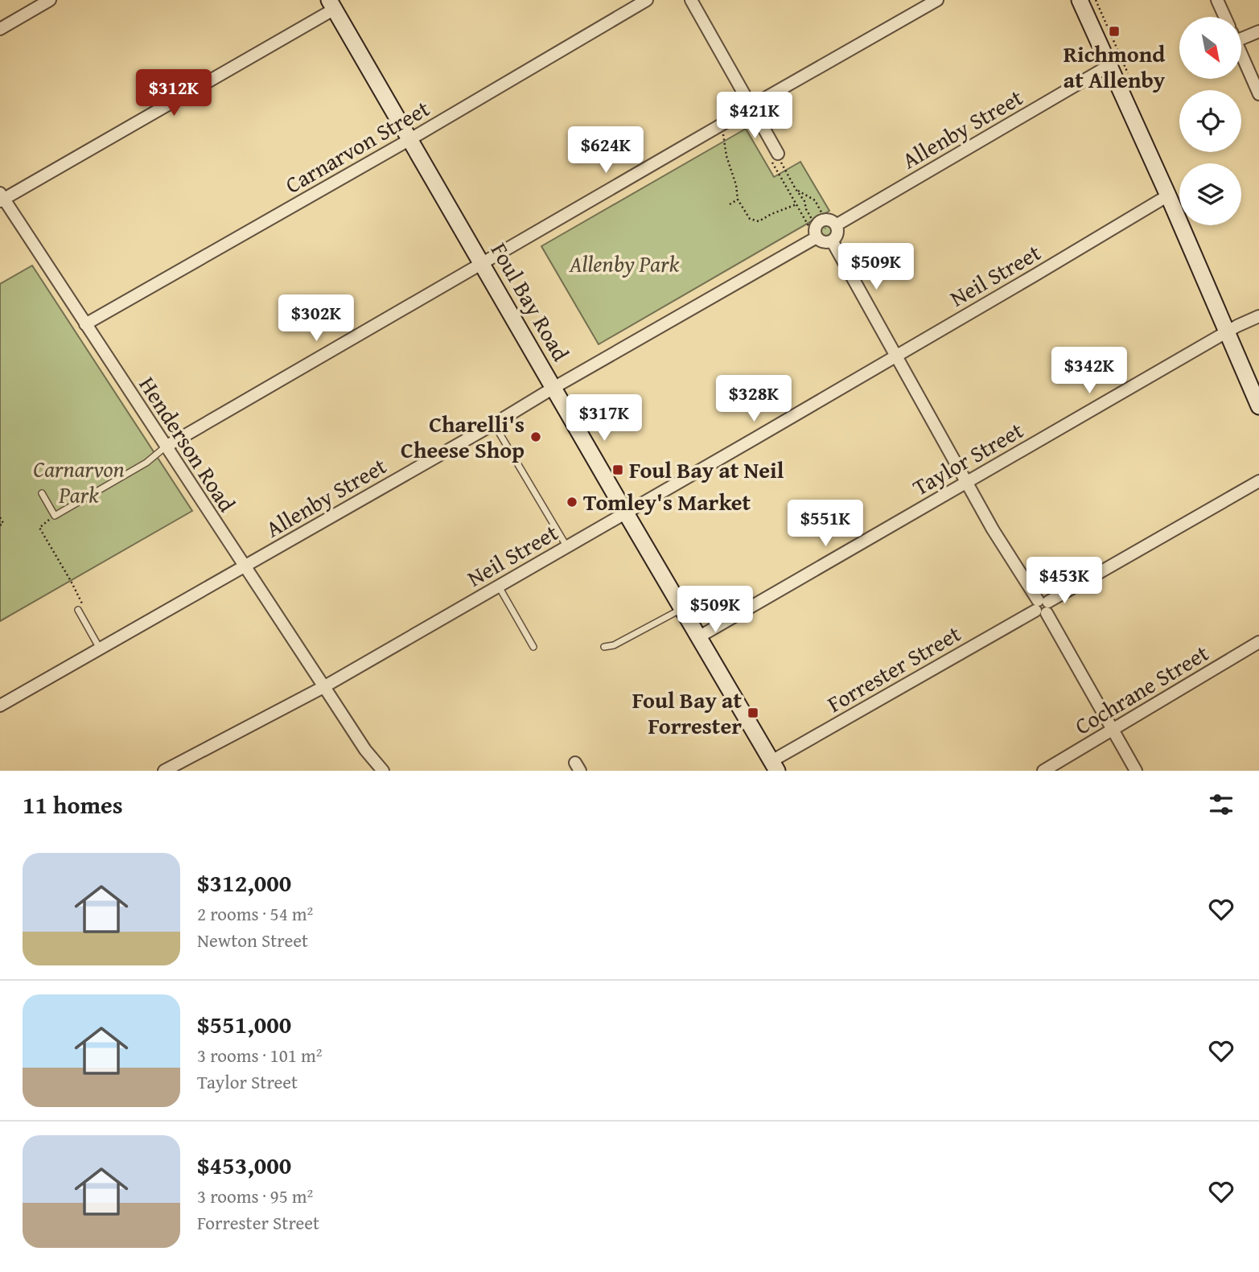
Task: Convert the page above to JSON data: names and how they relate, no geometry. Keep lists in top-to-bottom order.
{
  "streets": {
    "main road": ["Foul Bay Road"],
    "street": [
      "Allenby Street",
      "Carnarvon Street",
      "Neil Street",
      "Henderson Road",
      "Taylor Street",
      "Forrester Street",
      "Cochrane Street"
    ]
  },
  "crossings": [
    ["Allenby Street", "Foul Bay Road"],
    ["Allenby Street", "Henderson Road"],
    ["Carnarvon Street", "Foul Bay Road"],
    ["Carnarvon Street", "Henderson Road"],
    ["Neil Street", "Foul Bay Road"],
    ["Neil Street", "Henderson Road"],
    ["Foul Bay Road", "Taylor Street"],
    ["Foul Bay Road", "Forrester Street"]
  ],
  "parks": ["Allenby Park", "Carnarvon Park"],
  "places": {
    "transit": ["Richmond at Allenby", "Foul Bay at Neil", "Foul Bay at Forrester"],
    "other": ["Charelli's Cheese Shop", "Tomley's Market"]
  },
  "north": "bottom right",
  "page": {
    "price": [
      "$312K",
      "$421K",
      "$624K",
      "$509K",
      "$302K",
      "$342K",
      "$328K",
      "$317K",
      "$551K",
      "$453K",
      "$509K"
    ],
    "heading": "11 homes",
    "list": [
      {
        "name": "$312,000",
        "note": "2 rooms · 54 m² · Newton Street"
      },
      {
        "name": "$551,000",
        "note": "3 rooms · 101 m² · Taylor Street"
      },
      {
        "name": "$453,000",
        "note": "3 rooms · 95 m² · Forrester Street"
      }
    ]
  }
}
